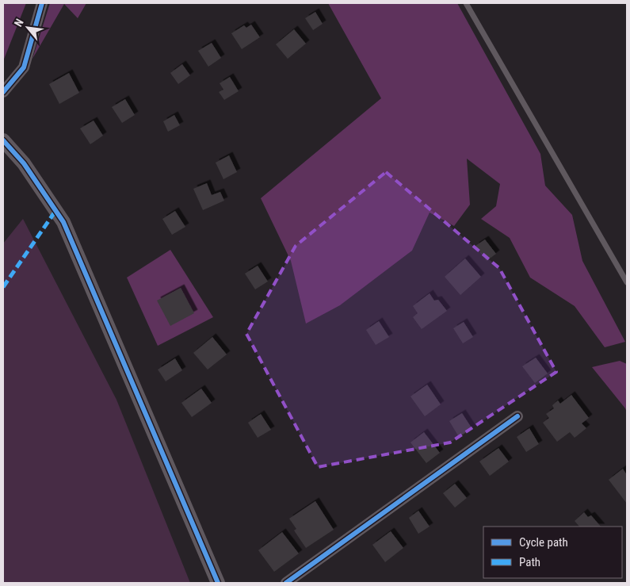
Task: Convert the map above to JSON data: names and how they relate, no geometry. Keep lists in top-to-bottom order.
{
  "legend": ["Cycle path", "Path"],
  "north": "top left"
}
